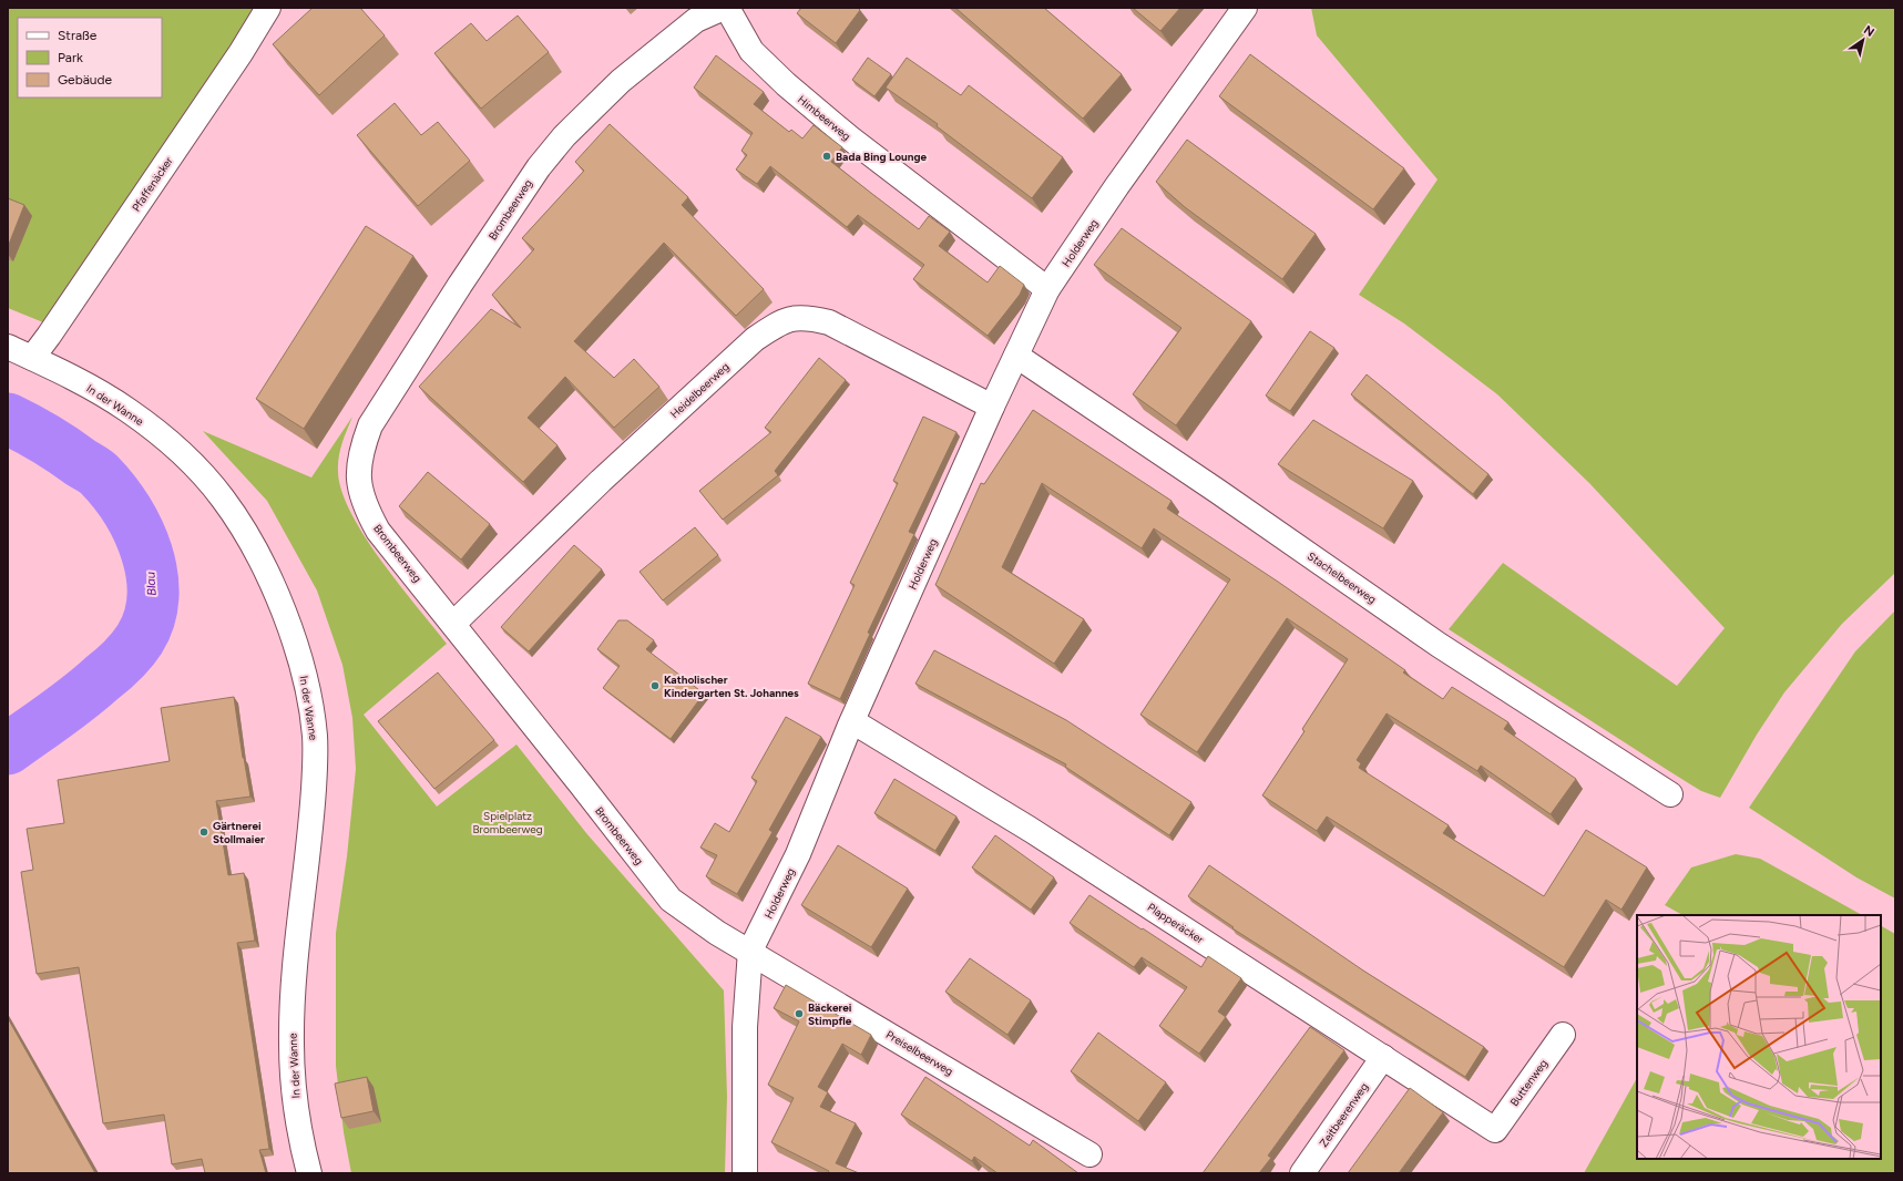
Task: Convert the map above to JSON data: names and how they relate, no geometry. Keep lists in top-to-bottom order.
{
  "streets": {
    "street": [
      "Himbeerweg",
      "Pfaffenäcker",
      "Brombeerweg",
      "Holderweg",
      "Heidelbeerweg",
      "In der Wanne",
      "Stachelbeerweg",
      "Plapperäcker",
      "Preiselbeerweg",
      "Buttenweg",
      "Zeitbeerenweg"
    ]
  },
  "crossings": [
    ["Himbeerweg", "Brombeerweg"],
    ["Himbeerweg", "Holderweg"],
    ["Pfaffenäcker", "In der Wanne"],
    ["Brombeerweg", "Holderweg"],
    ["Brombeerweg", "Heidelbeerweg"],
    ["Brombeerweg", "Preiselbeerweg"],
    ["Holderweg", "Heidelbeerweg"],
    ["Holderweg", "Stachelbeerweg"],
    ["Holderweg", "Plapperäcker"],
    ["Holderweg", "Preiselbeerweg"],
    ["Plapperäcker", "Buttenweg"],
    ["Plapperäcker", "Zeitbeerenweg"]
  ],
  "water": ["Blau"],
  "parks": ["Spielplatz Brombeerweg"],
  "places": [
    "Bada Bing Lounge",
    "Katholischer Kindergarten St. Johannes",
    "Gärtnerei Stollmaier",
    "Bäckerei Stimpfle"
  ],
  "legend": ["Straße", "Park", "Gebäude"],
  "north": "top right"
}
